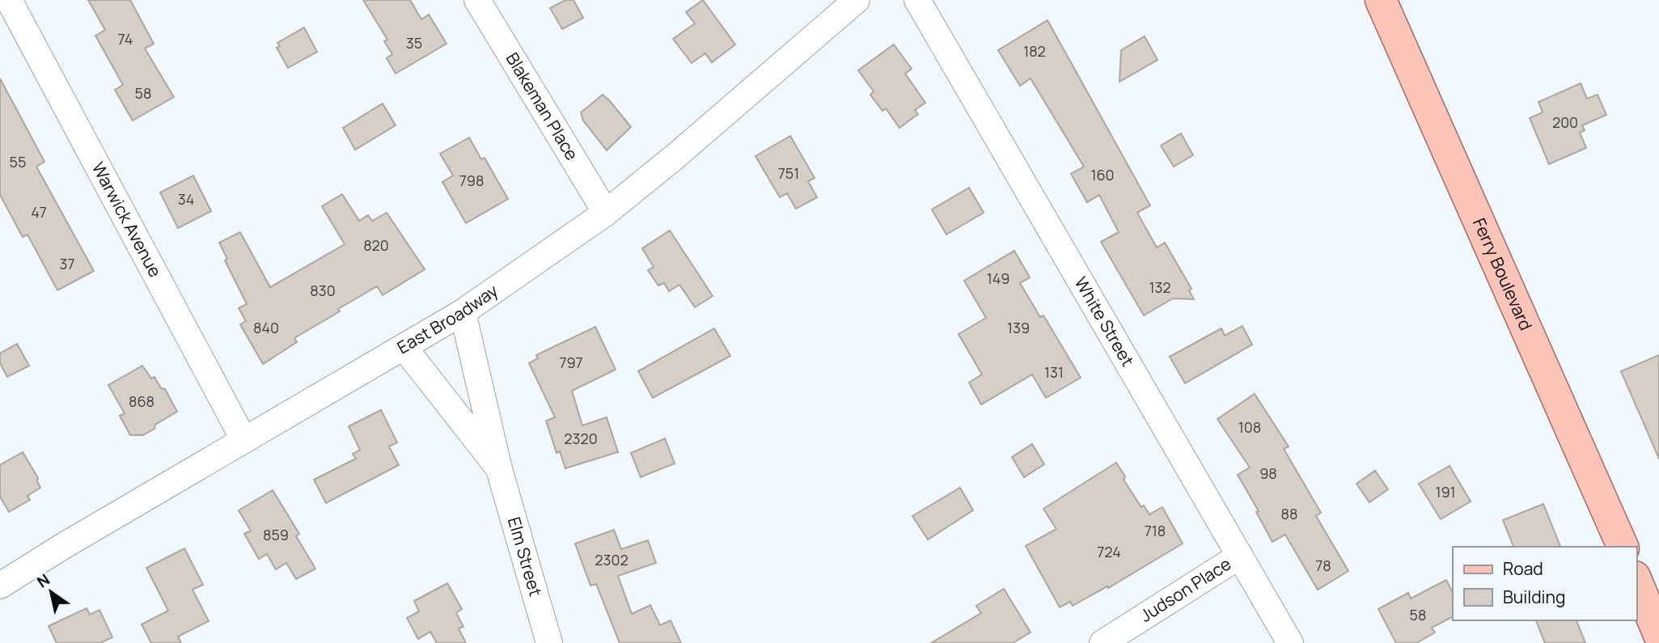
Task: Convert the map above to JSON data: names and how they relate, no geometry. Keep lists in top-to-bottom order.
{
  "streets": {
    "main road": ["Ferry Boulevard"],
    "street": [
      "Blakeman Place",
      "Warwick Avenue",
      "East Broadway",
      "White Street",
      "Elm Street",
      "Judson Place"
    ]
  },
  "crossings": [
    ["Blakeman Place", "East Broadway"],
    ["Warwick Avenue", "East Broadway"],
    ["East Broadway", "Elm Street"],
    ["White Street", "Judson Place"]
  ],
  "house_numbers": [
    "74",
    "35",
    "182",
    "58",
    "200",
    "55",
    "751",
    "160",
    "798",
    "34",
    "47",
    "820",
    "37",
    "149",
    "132",
    "830",
    "840",
    "139",
    "797",
    "131",
    "868",
    "108",
    "2320",
    "98",
    "191",
    "88",
    "718",
    "859",
    "724",
    "2302",
    "78",
    "58"
  ],
  "legend": ["Road", "Building"],
  "north": "top left"
}
